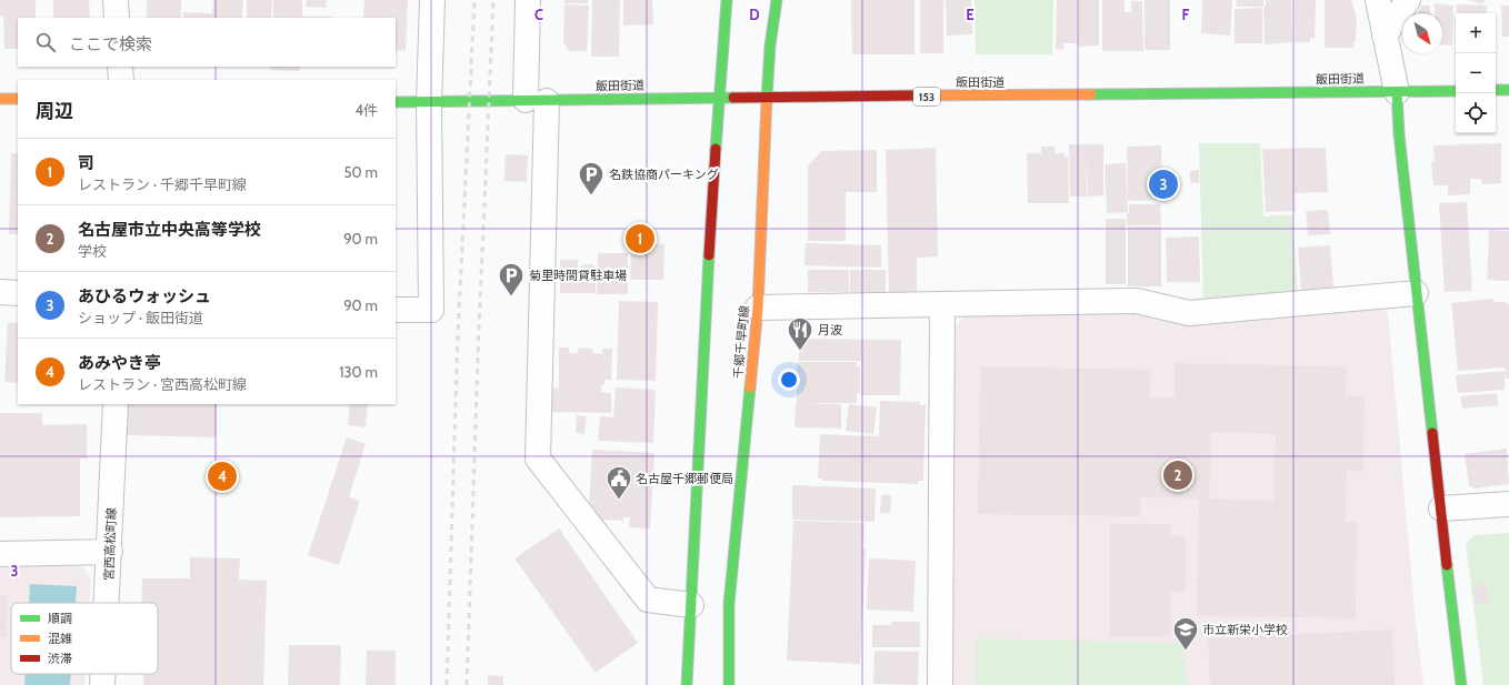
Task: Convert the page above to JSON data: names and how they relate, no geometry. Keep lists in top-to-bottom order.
{
  "streets": {
    "main road": ["飯田街道", "153", "千郷千早町線"],
    "street": ["宮西高松町線"]
  },
  "crossings": [
    ["飯田街道", "千郷千早町線"]
  ],
  "places": {
    "parking": ["名鉄協商パーキング", "菊里時間貸駐車場"],
    "restaurant": ["月波"],
    "public building": ["名古屋千郷郵便局"],
    "school or university": ["市立新栄小学校"]
  },
  "legend": ["順調", "混雑", "渋滞"],
  "north": "bottom right",
  "page": {
    "map_buttons": ["+", "−"],
    "search": "ここで検索",
    "heading": ["周辺", "4件"],
    "list": [
      {
        "mark": "1",
        "name": "司",
        "note": "レストラン · 千郷千早町線",
        "value": "50 m"
      },
      {
        "mark": "2",
        "name": "名古屋市立中央高等学校",
        "note": "学校",
        "value": "90 m"
      },
      {
        "mark": "3",
        "name": "あひるウォッシュ",
        "note": "ショップ · 飯田街道",
        "value": "90 m"
      },
      {
        "mark": "4",
        "name": "あみやき亭",
        "note": "レストラン · 宮西高松町線",
        "value": "130 m"
      }
    ],
    "pins": [
      "3",
      "1",
      "2",
      "4"
    ]
  },
  "grid": {
    "columns": [
      "C",
      "D",
      "E",
      "F"
    ],
    "rows": ["3"]
  }
}
